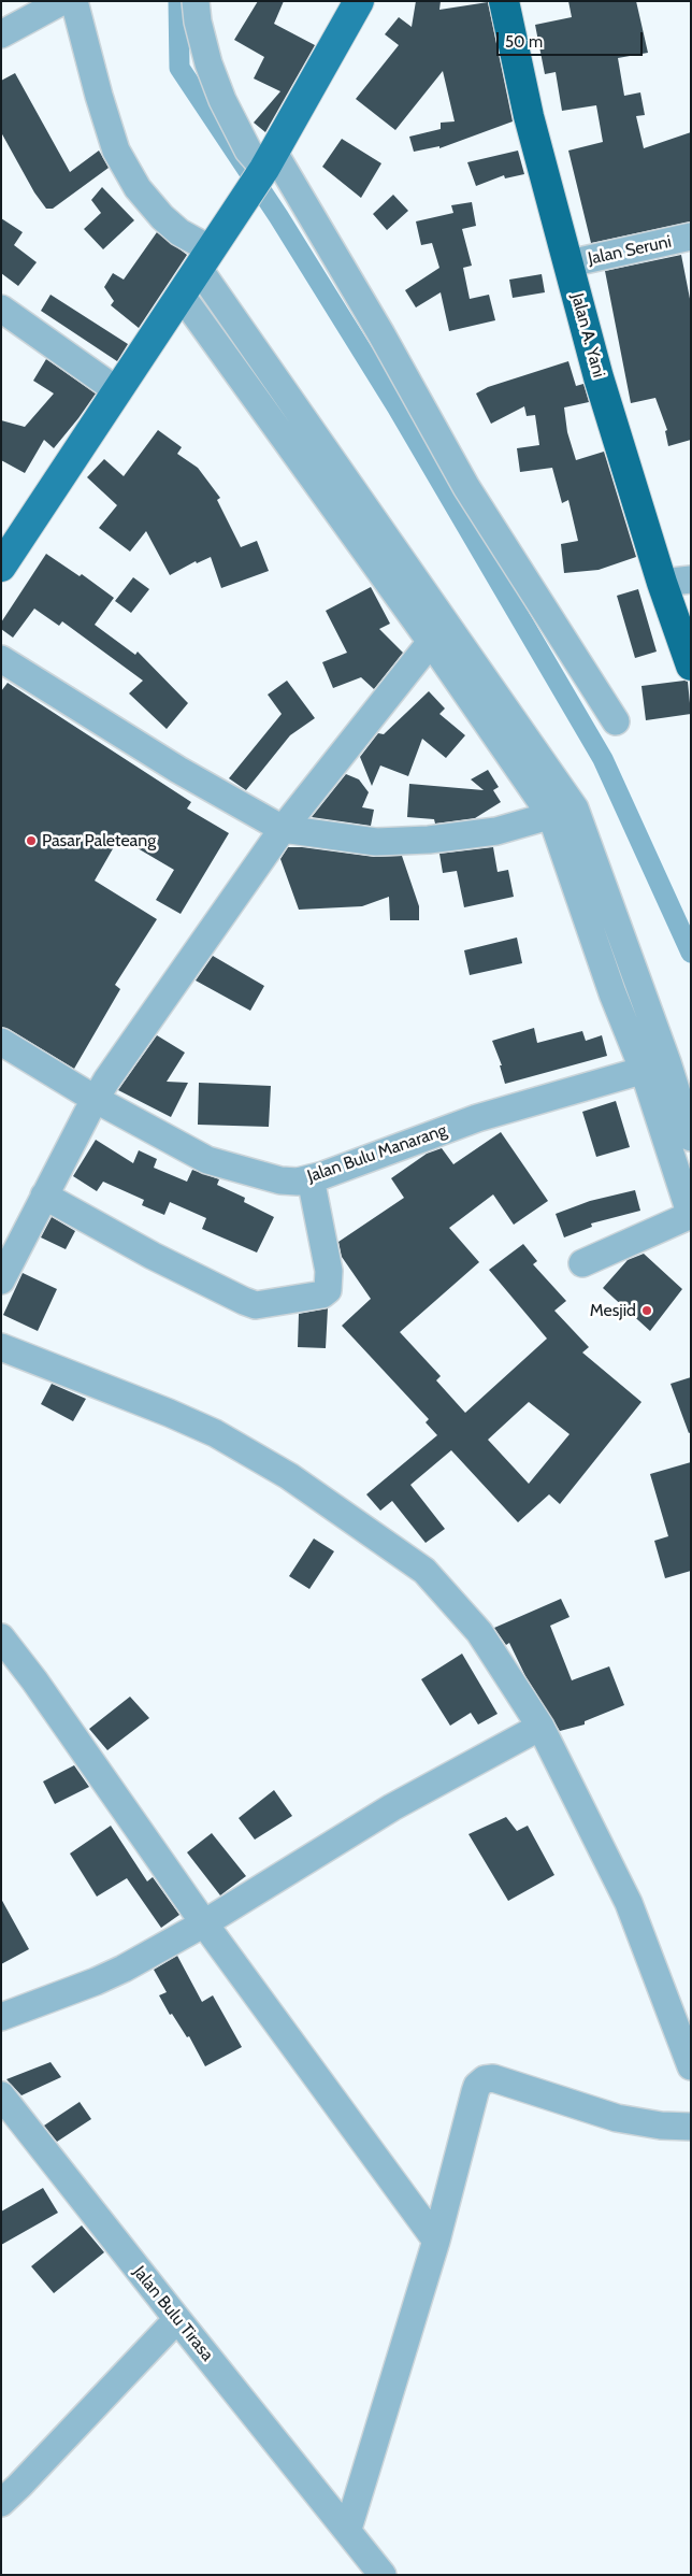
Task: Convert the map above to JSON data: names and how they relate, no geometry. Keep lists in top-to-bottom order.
{
  "streets": {
    "highway": ["Jalan A. Yani"],
    "street": ["Jalan Seruni", "Jalan Bulu Manarang", "Jalan Bulu Tirasa"]
  },
  "crossings": [
    ["Jalan Seruni", "Jalan A. Yani"]
  ],
  "places": ["Pasar Paleteang", "Mesjid"],
  "scale_bar": "50 m"
}
